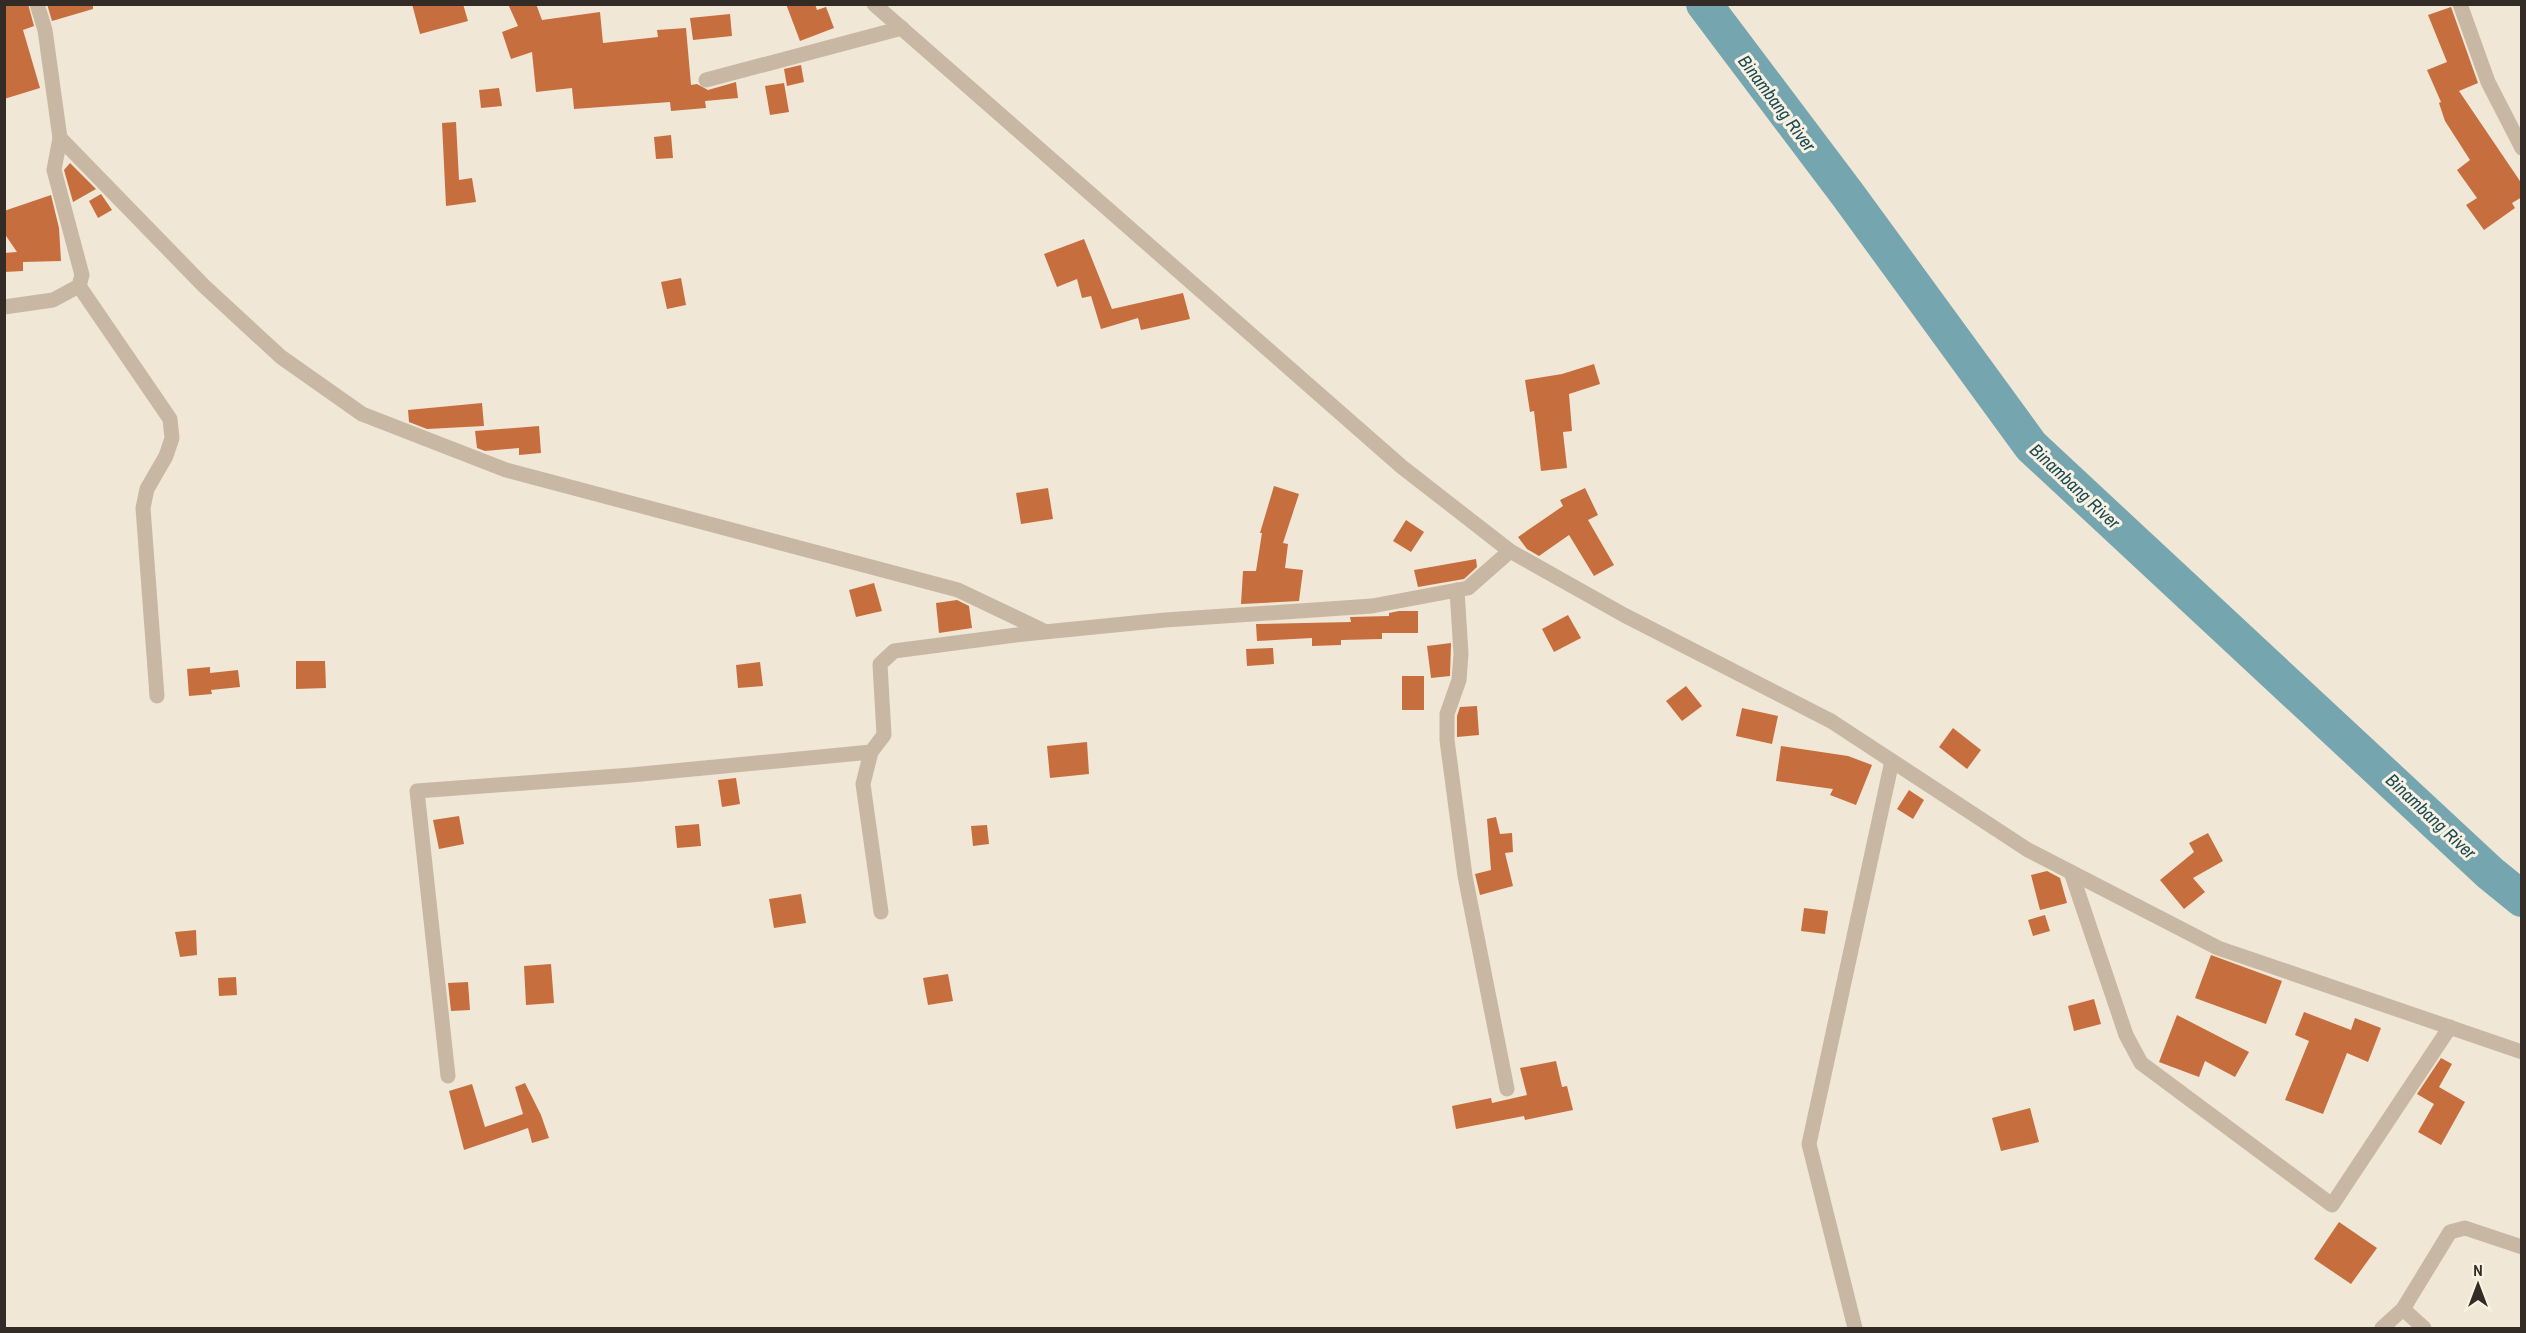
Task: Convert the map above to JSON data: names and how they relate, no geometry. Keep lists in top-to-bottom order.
{
  "water": ["Binambang River"],
  "north": "top"
}
